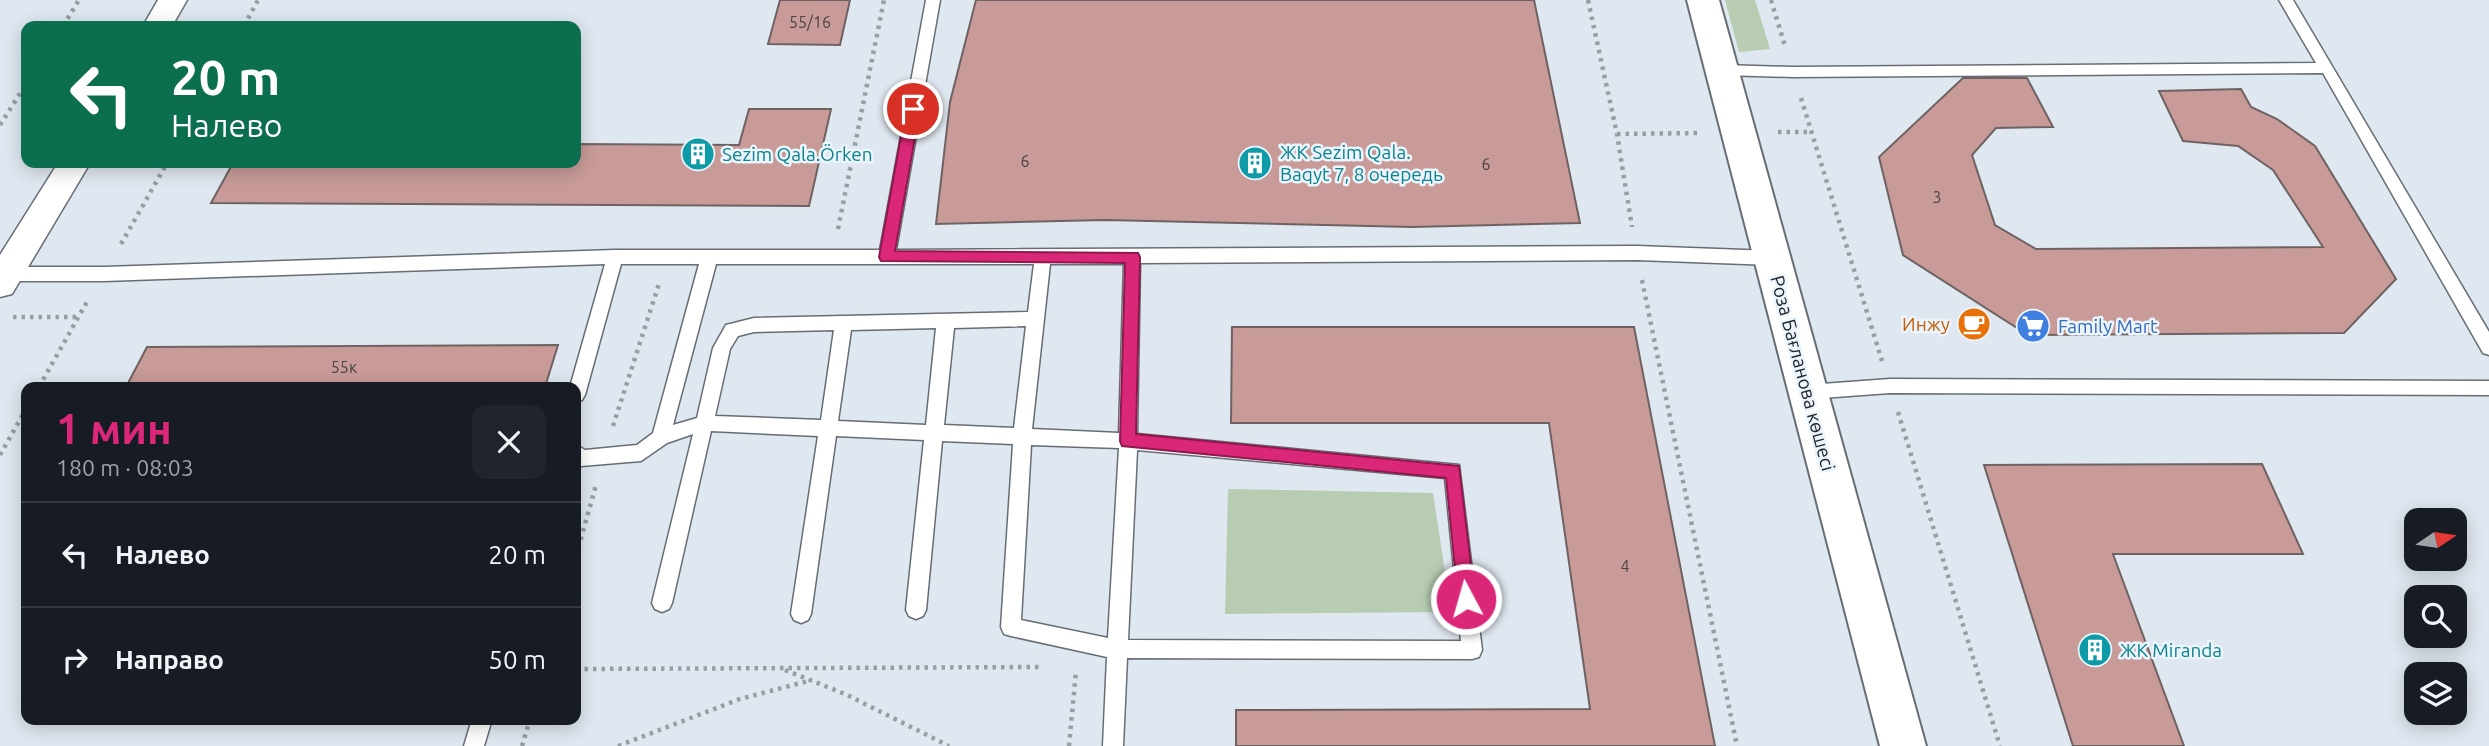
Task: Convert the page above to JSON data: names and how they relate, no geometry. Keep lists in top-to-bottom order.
{
  "streets": {
    "street": ["Роза Бағланова көшесі"]
  },
  "places": {
    "building": ["Sezim Qala.Örken", "ЖК Sezim Qala. Baqyt 7, 8 очередь", "ЖК Miranda"],
    "cafe": ["Инжу"],
    "supermarket": ["Family Mart"]
  },
  "house_numbers": [
    "55/16",
    "6",
    "6",
    "3",
    "55к",
    "4"
  ],
  "north": "right",
  "page": {
    "turn": ["20 m", "Налево"],
    "heading": ["1 мин", "180 m · 08:03"],
    "list": [
      {
        "name": "Налево",
        "value": "20 m"
      },
      {
        "name": "Направо",
        "value": "50 m"
      }
    ]
  }
}
